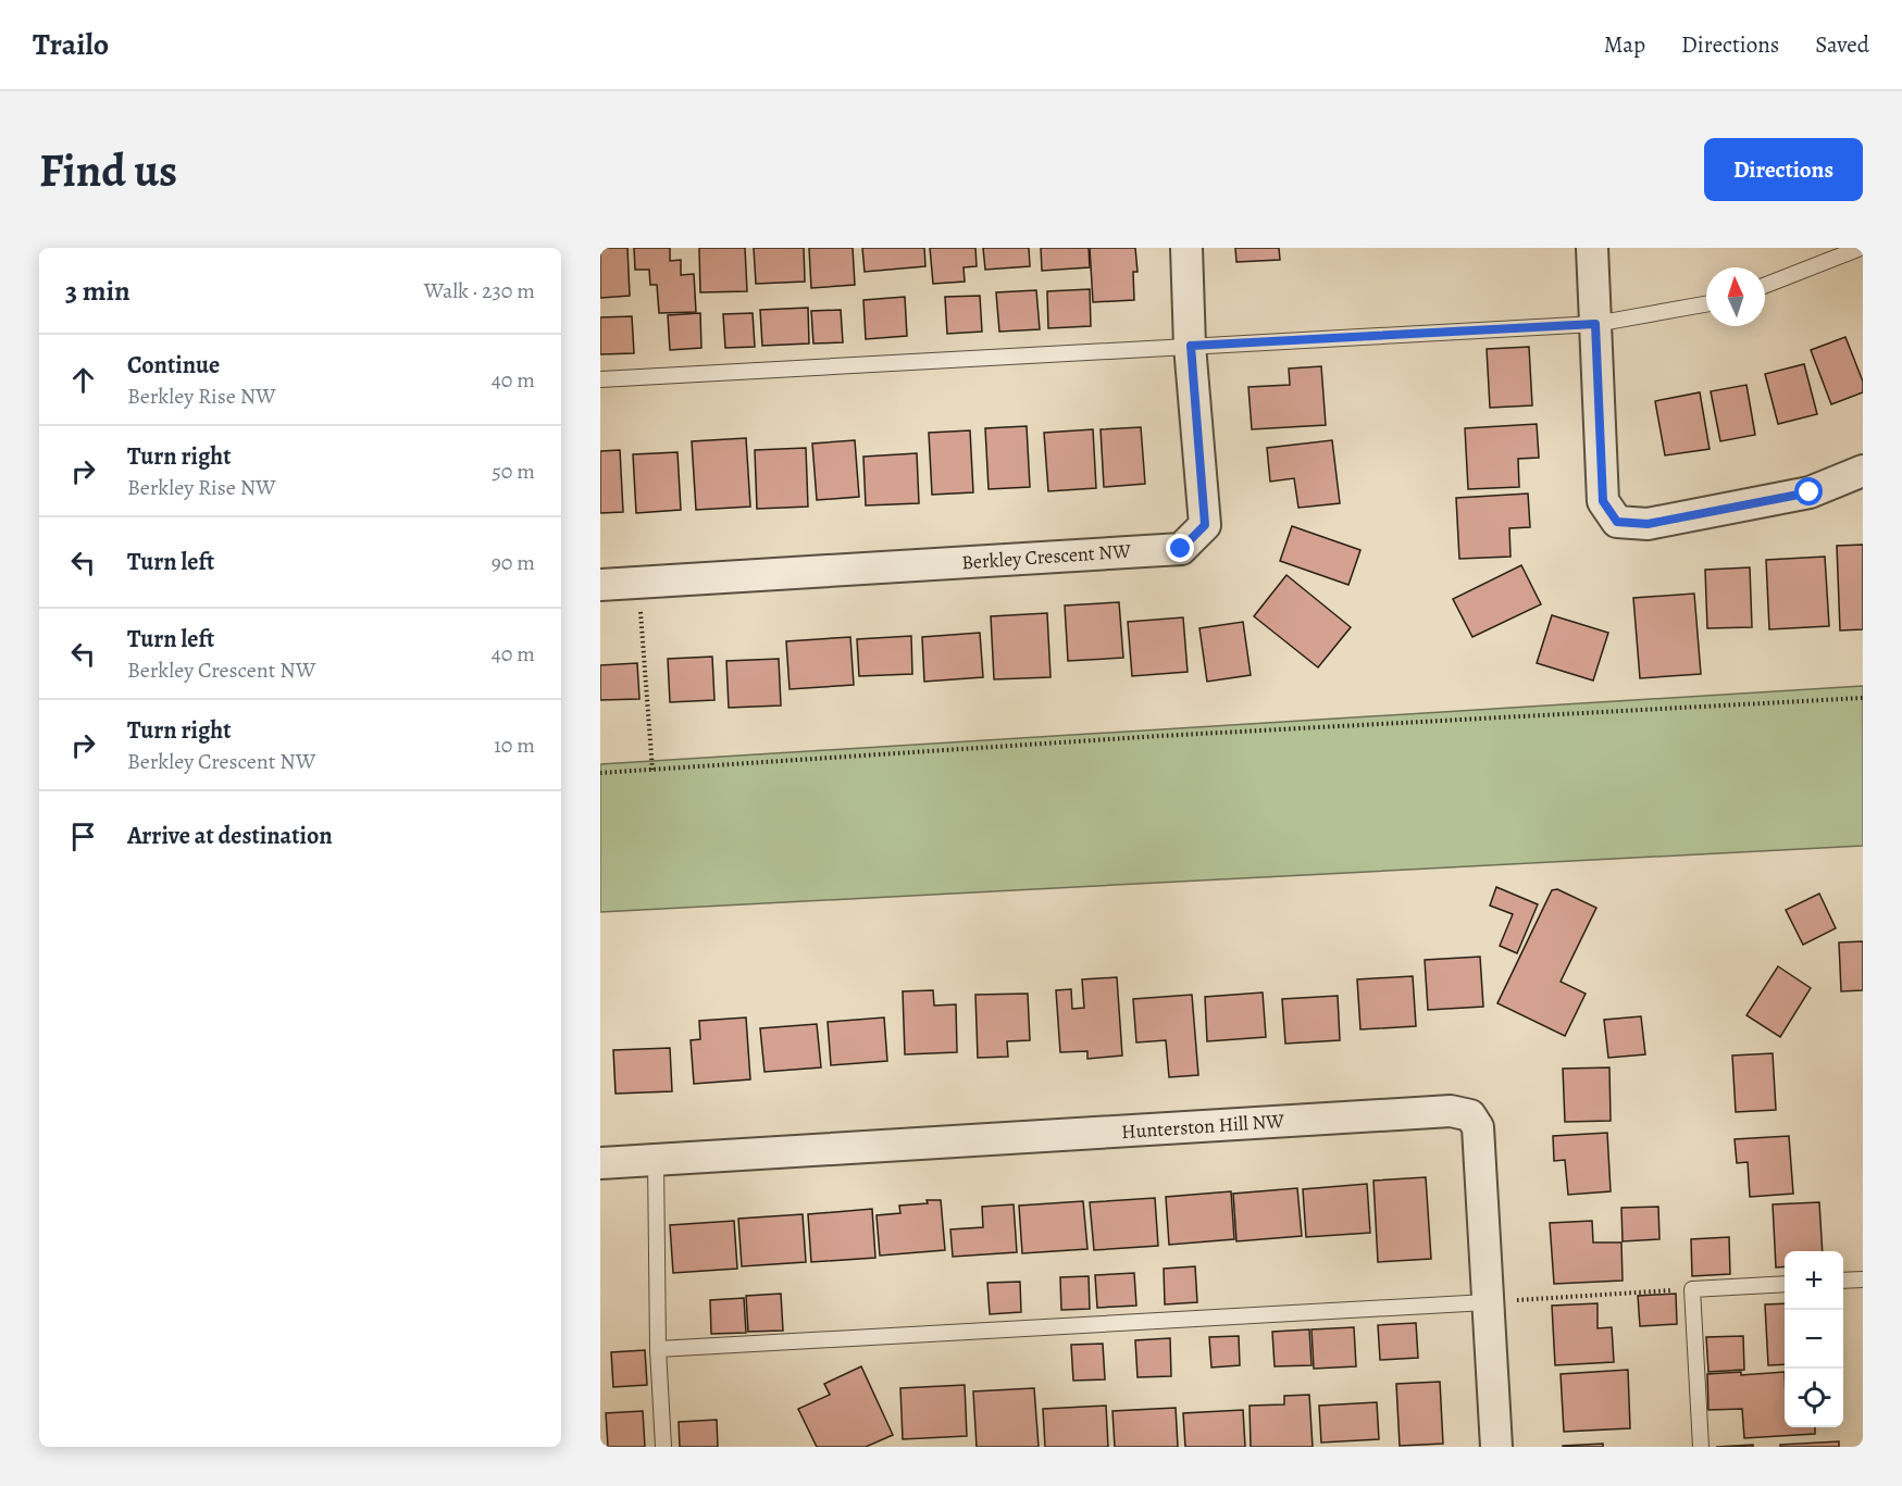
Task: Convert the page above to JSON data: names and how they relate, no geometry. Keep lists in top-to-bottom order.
{
  "streets": {
    "street": ["Berkley Crescent NW", "Hunterston Hill NW"]
  },
  "north": "top",
  "page": {
    "header": "Trailo",
    "nav": ["Map", "Directions", "Saved"],
    "buttons": "Directions",
    "title": "Find us",
    "heading": ["3 min", "Walk · 230 m"],
    "list": [
      ["Continue", "Berkley Rise NW", "40 m"],
      ["Turn right", "Berkley Rise NW", "50 m"],
      ["Turn left", "90 m"],
      ["Turn left", "Berkley Crescent NW", "40 m"],
      ["Turn right", "Berkley Crescent NW", "10 m"],
      "Arrive at destination"
    ],
    "map_buttons": ["+", "−"]
  }
}
